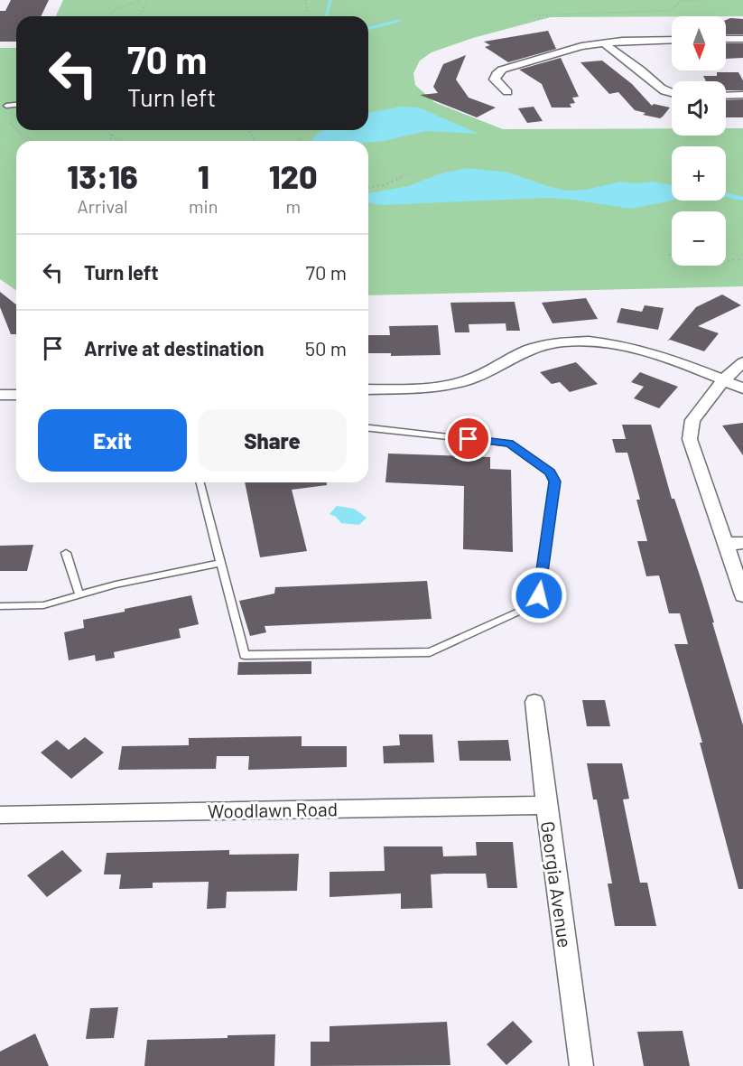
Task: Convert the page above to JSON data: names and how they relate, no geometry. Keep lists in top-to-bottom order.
{
  "streets": {
    "street": ["Woodlawn Road", "Georgia Avenue"]
  },
  "crossings": [
    ["Woodlawn Road", "Georgia Avenue"]
  ],
  "north": "bottom",
  "page": {
    "map_buttons": ["+", "−"],
    "turn": ["70 m", "Turn left"],
    "eta": [
      "13:16",
      "Arrival",
      "1",
      "min",
      "120",
      "m"
    ],
    "list": [
      {
        "name": "Turn left",
        "value": "70 m"
      },
      {
        "name": "Arrive at destination",
        "value": "50 m"
      }
    ],
    "buttons": ["Exit", "Share"]
  }
}
